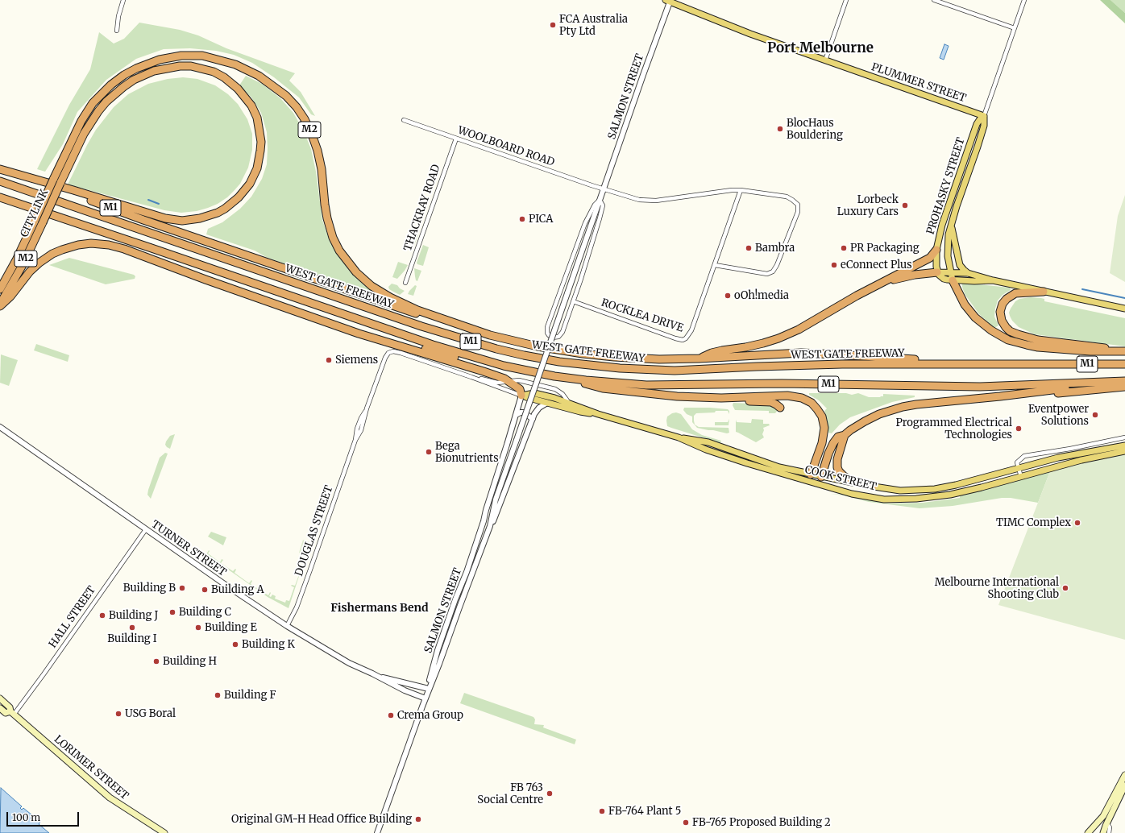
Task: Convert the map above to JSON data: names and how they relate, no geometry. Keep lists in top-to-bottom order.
{
  "streets": {
    "highway": [
      "M2",
      "M1",
      "CITYLINK",
      "WEST GATE FREEWAY"
    ],
    "main road": [
      "PLUMMER STREET",
      "PROHASKY STREET",
      "COOK STREET",
      "LORIMER STREET"
    ],
    "street": [
      "SALMON STREET",
      "WOOLBOARD ROAD",
      "THACKRAY ROAD",
      "ROCKLEA DRIVE",
      "DOUGLAS STREET",
      "TURNER STREET",
      "HALL STREET"
    ]
  },
  "crossings": [
    ["PLUMMER STREET", "SALMON STREET"],
    ["PLUMMER STREET", "PROHASKY STREET"],
    ["SALMON STREET", "M2"],
    ["SALMON STREET", "WOOLBOARD ROAD"],
    ["SALMON STREET", "ROCKLEA DRIVE"],
    ["SALMON STREET", "COOK STREET"],
    ["SALMON STREET", "TURNER STREET"],
    ["M2", "M1"],
    ["M2", "CITYLINK"],
    ["M2", "COOK STREET"],
    ["WOOLBOARD ROAD", "THACKRAY ROAD"],
    ["M1", "CITYLINK"],
    ["M1", "WEST GATE FREEWAY"],
    ["COOK STREET", "DOUGLAS STREET"],
    ["DOUGLAS STREET", "TURNER STREET"],
    ["TURNER STREET", "HALL STREET"],
    ["HALL STREET", "LORIMER STREET"]
  ],
  "districts": ["Port Melbourne", "Fishermans Bend"],
  "places": [
    "FCA Australia Pty Ltd",
    "BlocHaus Bouldering",
    "Lorbeck Luxury Cars",
    "PICA",
    "Bambra",
    "PR Packaging",
    "eConnect Plus",
    "oOh!media",
    "Siemens",
    "Eventpower Solutions",
    "Programmed Electrical Technologies",
    "Bega Bionutrients",
    "TIMC Complex",
    "Building B",
    "Melbourne International Shooting Club",
    "Building A",
    "Building C",
    "Building J",
    "Building I",
    "Building E",
    "Building K",
    "Building H",
    "Building F",
    "USG Boral",
    "Crema Group",
    "FB 763 Social Centre",
    "FB-764 Plant 5",
    "Original GM-H Head Office Building",
    "FB-765 Proposed Building 2"
  ],
  "scale_bar": "100 m"
}
